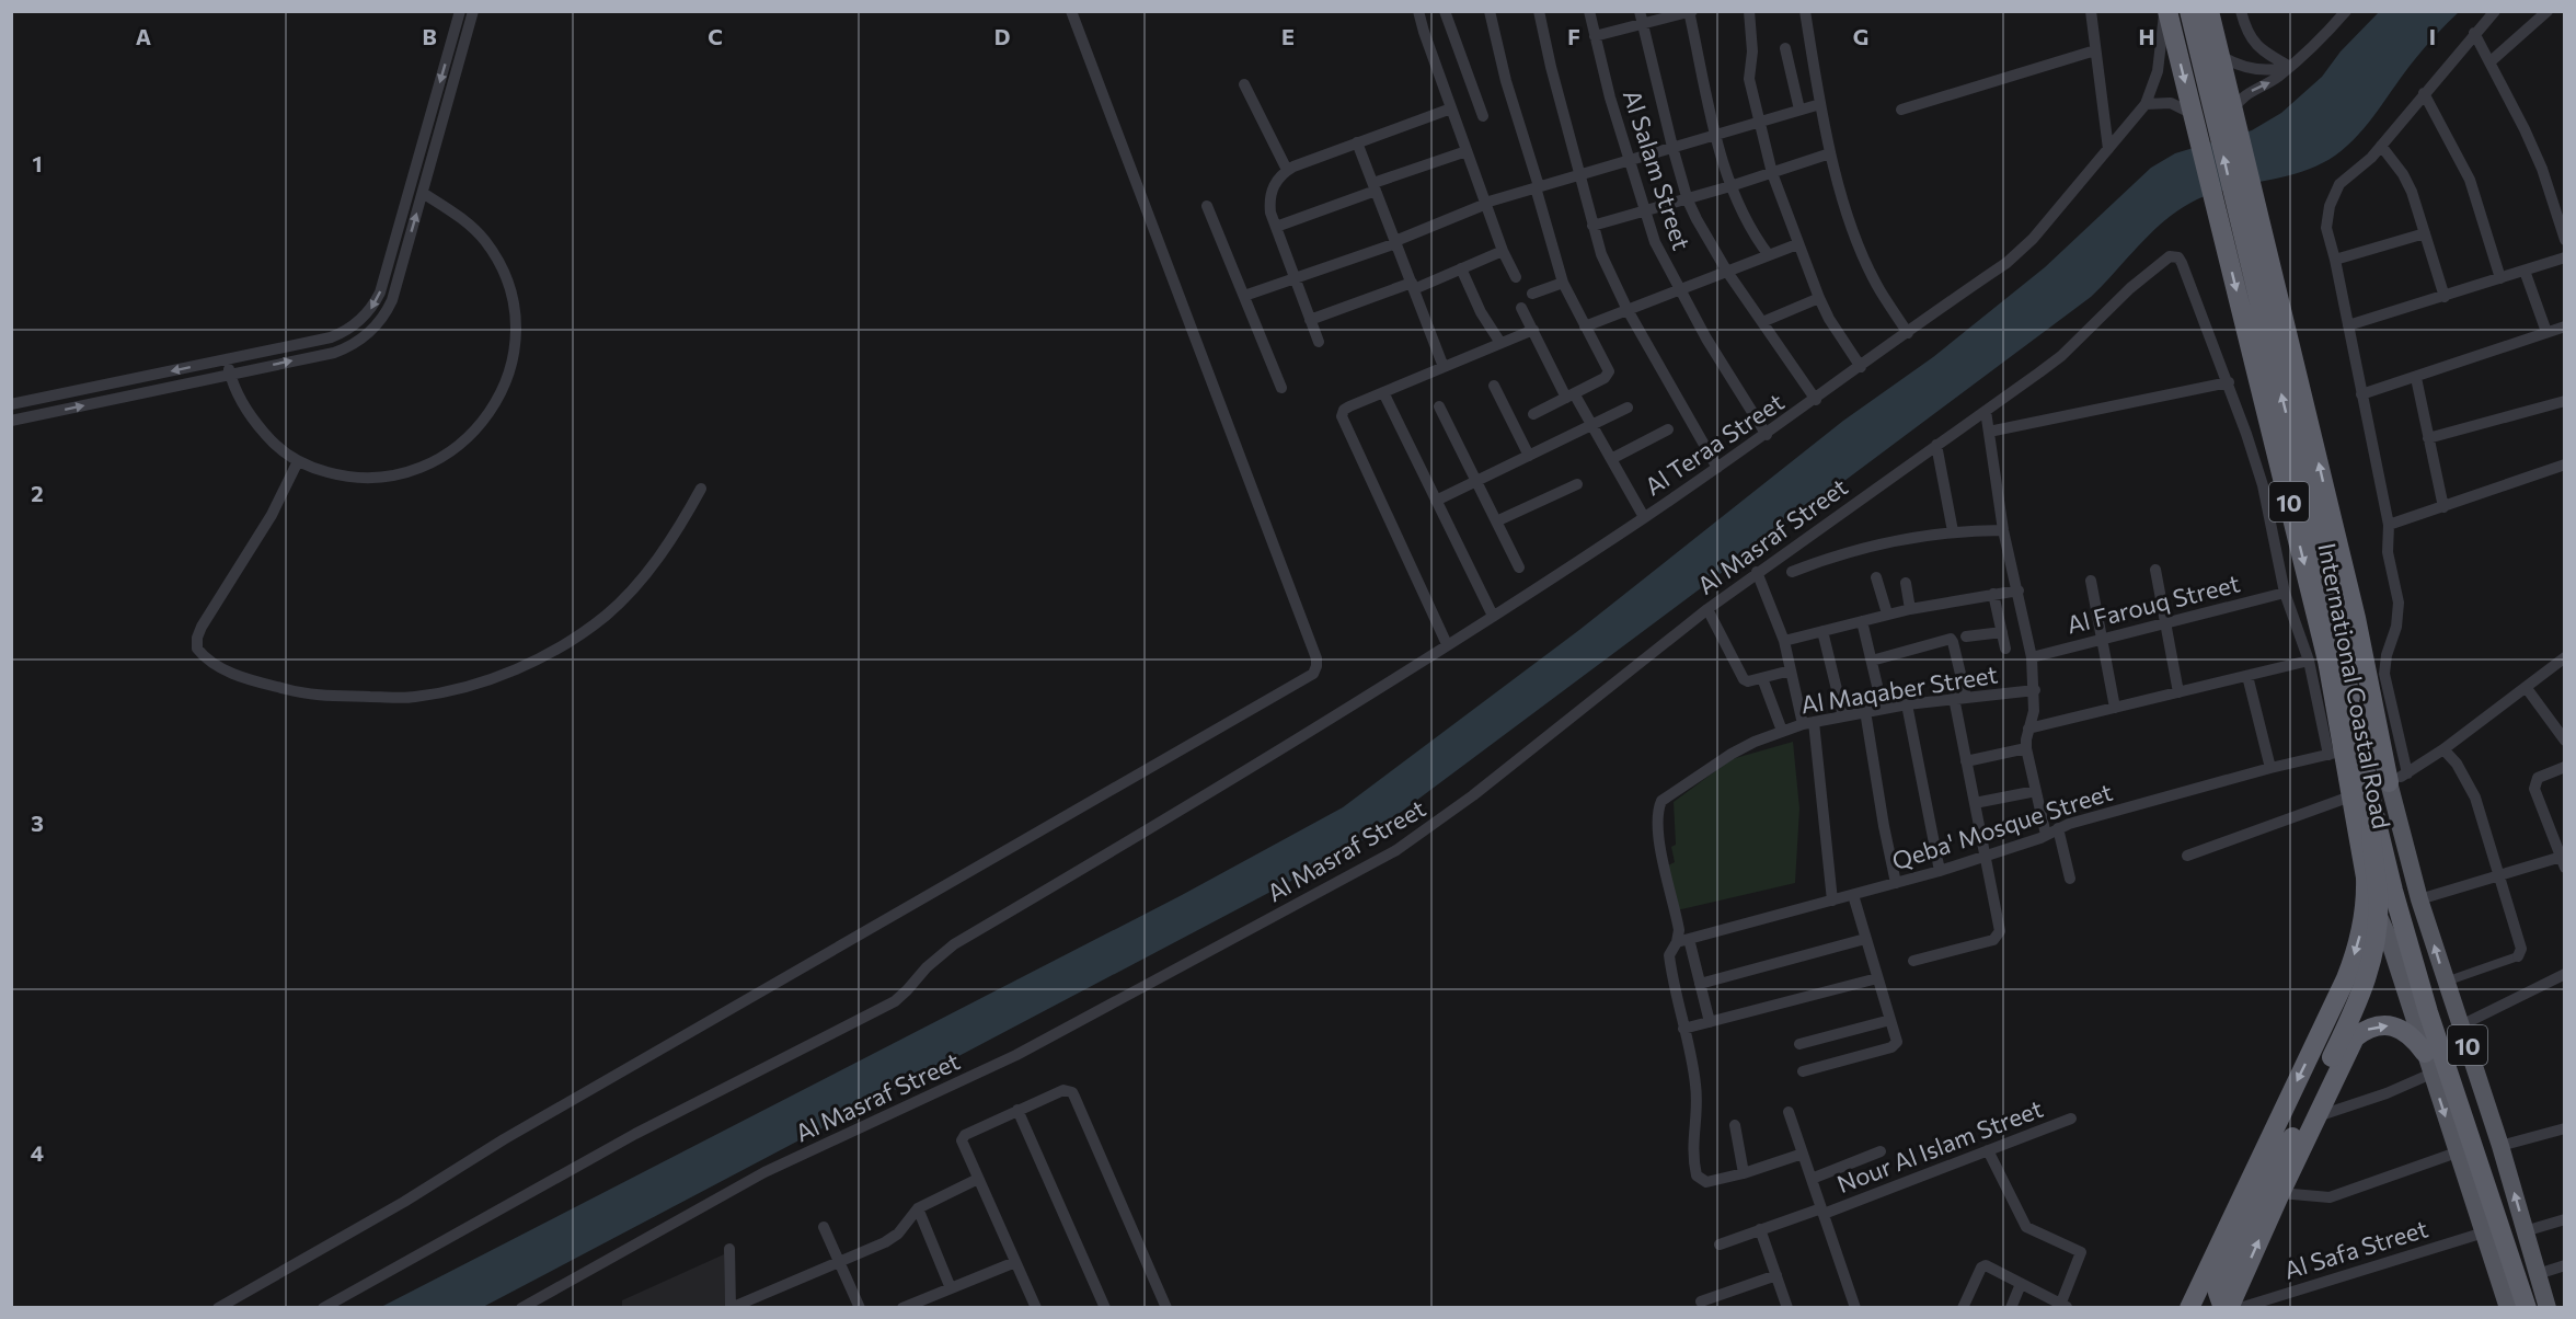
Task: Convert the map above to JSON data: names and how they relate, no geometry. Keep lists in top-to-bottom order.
{
  "streets": {
    "highway": ["10", "International Coastal Road"],
    "street": [
      "Al Salam Street",
      "Al Teraa Street",
      "Al Masraf Street",
      "Al Farouq Street",
      "Al Maqaber Street",
      "Qeba' Mosque Street",
      "Nour Al Islam Street",
      "Al Safa Street"
    ]
  },
  "crossings": [
    ["Al Salam Street", "Al Teraa Street"],
    ["Al Teraa Street", "International Coastal Road"],
    ["10", "International Coastal Road"],
    ["10", "Al Safa Street"],
    ["International Coastal Road", "Qeba' Mosque Street"],
    ["Al Maqaber Street", "Qeba' Mosque Street"]
  ],
  "grid": {
    "columns": [
      "A",
      "B",
      "C",
      "D",
      "E",
      "F",
      "G",
      "H",
      "I"
    ],
    "rows": [
      "1",
      "2",
      "3",
      "4"
    ]
  }
}
